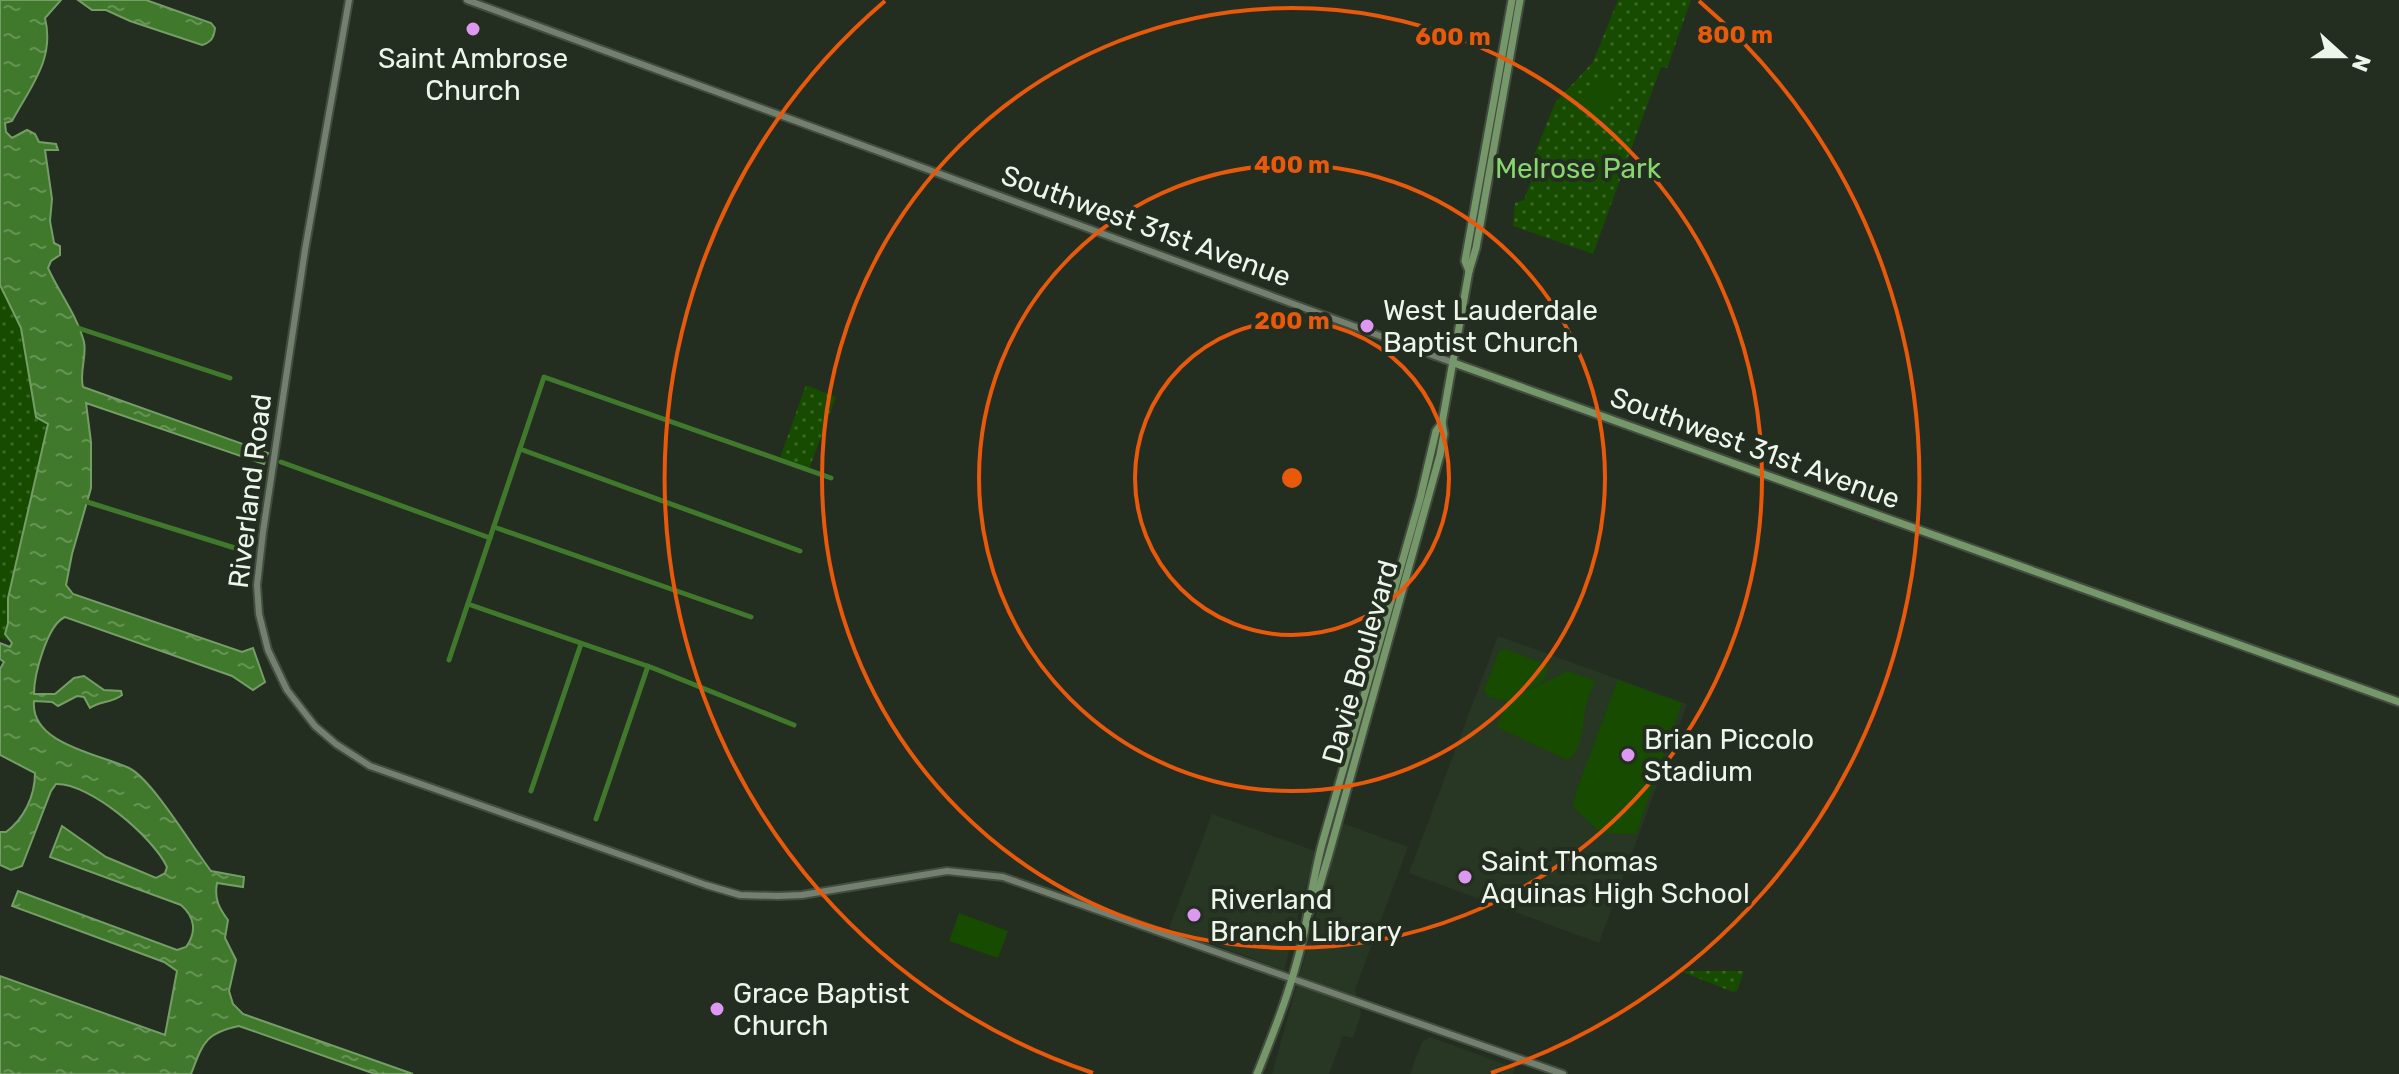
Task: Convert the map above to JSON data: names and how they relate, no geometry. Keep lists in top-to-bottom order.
{
  "streets": {
    "main road": ["Southwest 31st Avenue", "Davie Boulevard"],
    "street": ["Riverland Road"]
  },
  "crossings": [
    ["Southwest 31st Avenue", "Davie Boulevard"],
    ["Riverland Road", "Davie Boulevard"]
  ],
  "parks": ["Melrose Park"],
  "places": [
    "Saint Ambrose Church",
    "West Lauderdale Baptist Church",
    "Brian Piccolo Stadium",
    "Saint Thomas Aquinas High School",
    "Riverland Branch Library",
    "Grace Baptist Church"
  ],
  "north": "right",
  "rings": [
    "800 m",
    "600 m",
    "400 m",
    "200 m"
  ]
}
